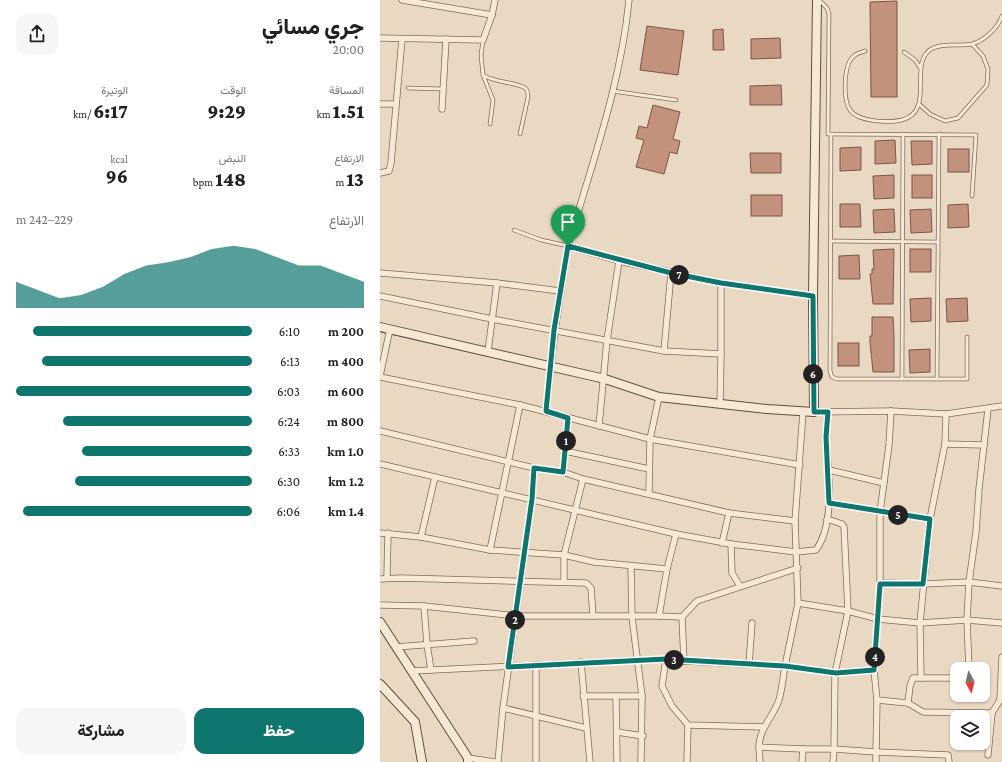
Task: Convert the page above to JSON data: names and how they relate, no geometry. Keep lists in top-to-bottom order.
{
  "north": "bottom",
  "page": {
    "heading": ["جري مسائي", "20:00"],
    "stats": [
      ["المسافة", "1.51 km"],
      ["الوقت", "9:29"],
      ["الوتيرة", "6:17 /km"],
      ["الارتفاع", "13 m"],
      ["النبض", "148 bpm"],
      ["kcal", "96"]
    ],
    "chart": ["الارتفاع", "229–242 m"],
    "pins": [
      "7",
      "6",
      "1",
      "5",
      "2",
      "4",
      "3"
    ],
    "list": [
      {
        "name": "200 m",
        "note": "6:10"
      },
      {
        "name": "400 m",
        "note": "6:13"
      },
      {
        "name": "600 m",
        "note": "6:03"
      },
      {
        "name": "800 m",
        "note": "6:24"
      },
      {
        "name": "1.0 km",
        "note": "6:33"
      },
      {
        "name": "1.2 km",
        "note": "6:30"
      },
      {
        "name": "1.4 km",
        "note": "6:06"
      }
    ],
    "buttons": ["حفظ", "مشاركة"]
  }
}
